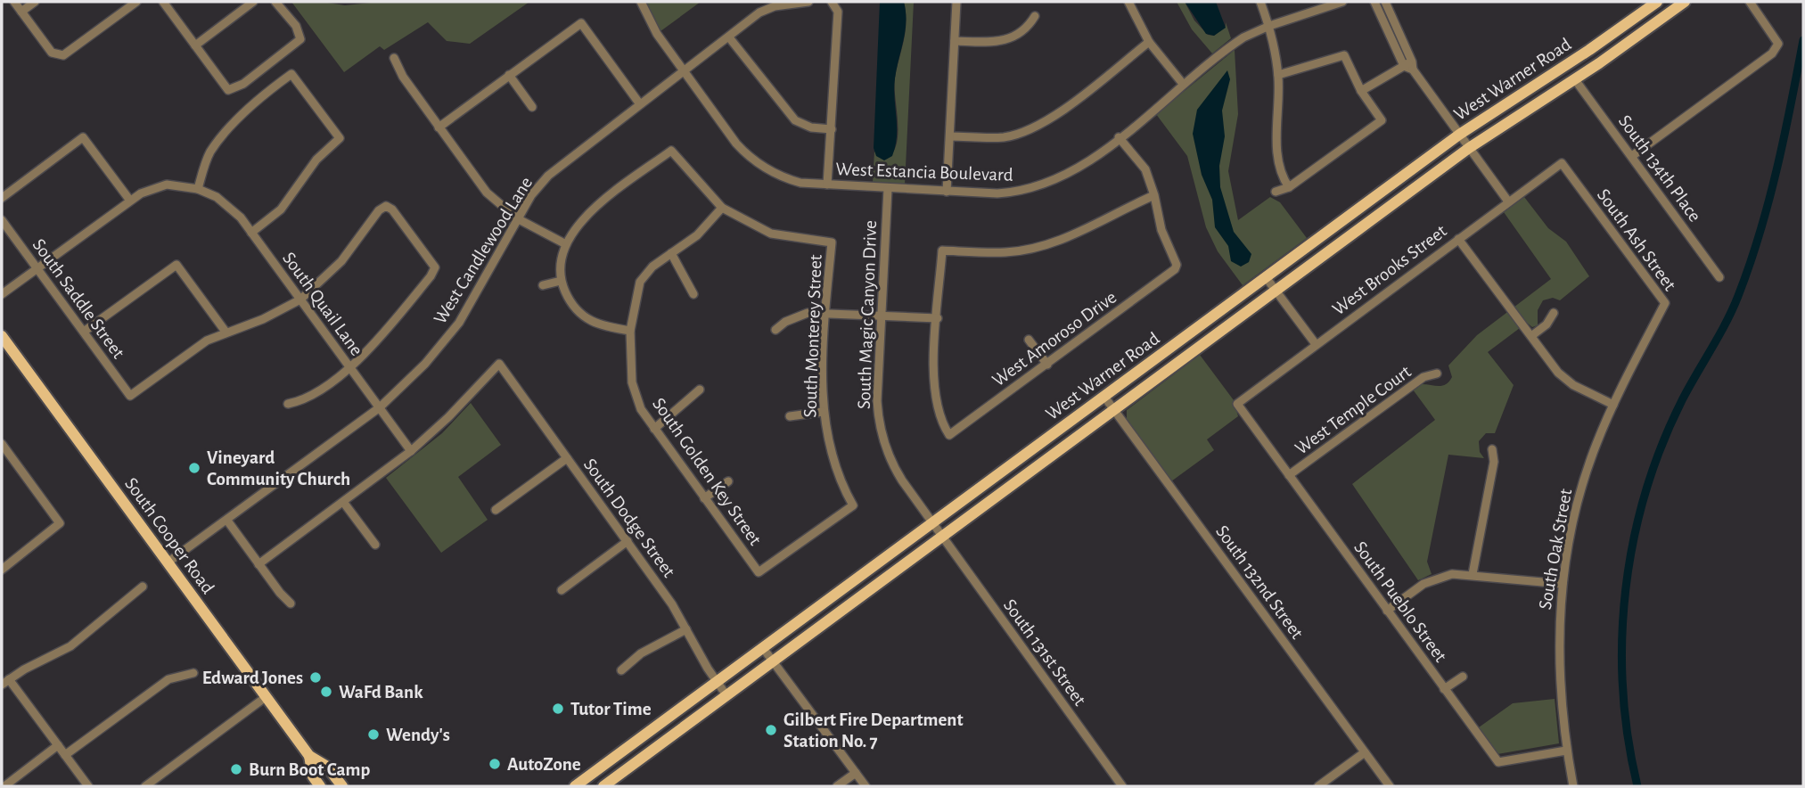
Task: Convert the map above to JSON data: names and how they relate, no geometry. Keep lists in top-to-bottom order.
{
  "streets": {
    "main road": ["West Warner Road", "South Cooper Road"],
    "street": [
      "South 134th Place",
      "West Estancia Boulevard",
      "South Ash Street",
      "West Candlewood Lane",
      "West Brooks Street",
      "South Saddle Street",
      "South Quail Lane",
      "South Magic Canyon Drive",
      "South Monterey Street",
      "West Amoroso Drive",
      "West Temple Court",
      "South Golden Key Street",
      "South Dodge Street",
      "South Oak Street",
      "South 132nd Street",
      "South Pueblo Street",
      "South 131st Street"
    ]
  },
  "crossings": [
    ["West Warner Road", "South 134th Place"],
    ["West Warner Road", "South Magic Canyon Drive"],
    ["West Warner Road", "South Dodge Street"],
    ["West Warner Road", "South 132nd Street"],
    ["West Warner Road", "South 131st Street"],
    ["West Estancia Boulevard", "West Candlewood Lane"],
    ["West Estancia Boulevard", "South Magic Canyon Drive"],
    ["South Ash Street", "West Brooks Street"],
    ["South Ash Street", "South Oak Street"],
    ["West Candlewood Lane", "South Quail Lane"],
    ["West Candlewood Lane", "South Cooper Road"],
    ["West Brooks Street", "South Pueblo Street"],
    ["South Quail Lane", "South Dodge Street"],
    ["South Magic Canyon Drive", "South 131st Street"],
    ["South Monterey Street", "South Golden Key Street"],
    ["West Temple Court", "South Pueblo Street"],
    ["South Oak Street", "South Pueblo Street"]
  ],
  "places": [
    "Vineyard Community Church",
    "Edward Jones",
    "WaFd Bank",
    "Tutor Time",
    "Gilbert Fire Department Station No. 7",
    "Wendy's",
    "AutoZone",
    "Burn Boot Camp"
  ]
}
